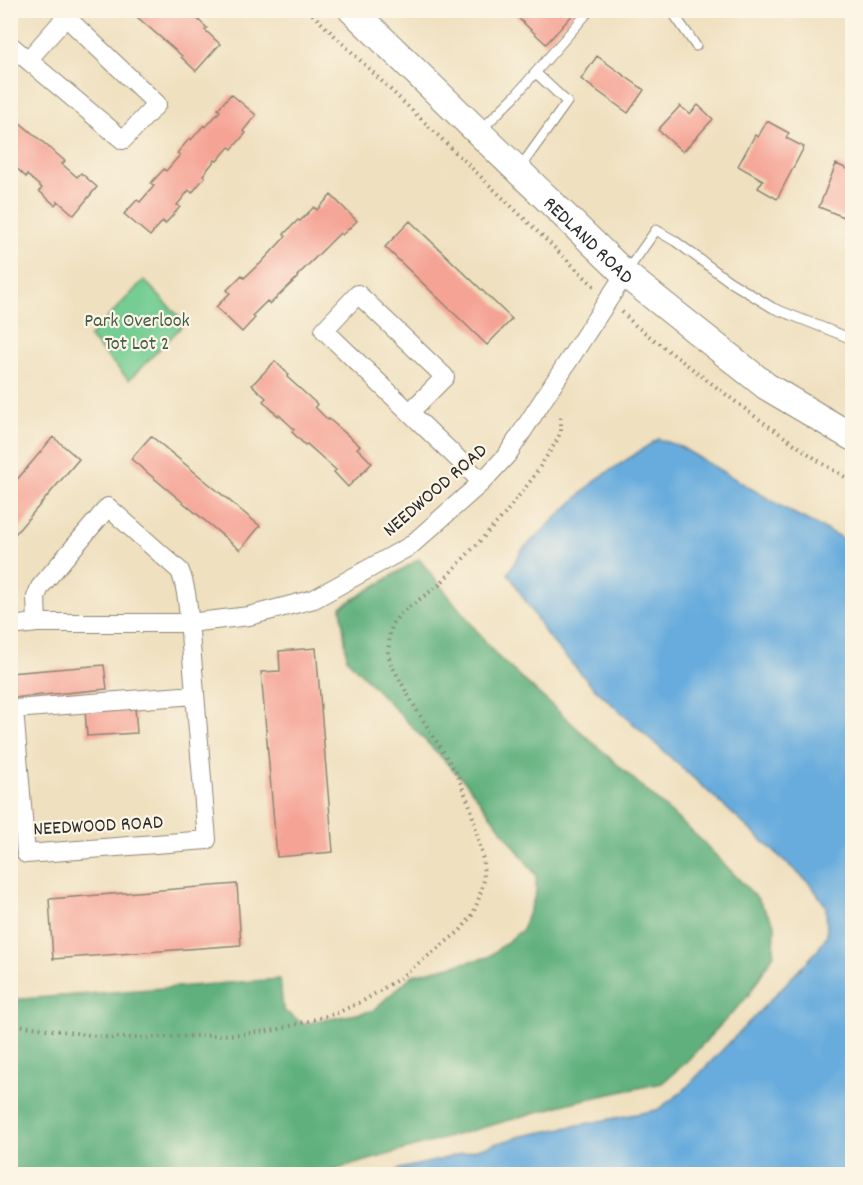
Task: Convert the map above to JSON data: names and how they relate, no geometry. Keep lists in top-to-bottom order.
{
  "streets": {
    "main road": ["REDLAND ROAD"],
    "street": ["NEEDWOOD ROAD"]
  },
  "crossings": [
    ["REDLAND ROAD", "NEEDWOOD ROAD"]
  ],
  "parks": ["Park Overlook Tot Lot 2"]
}
